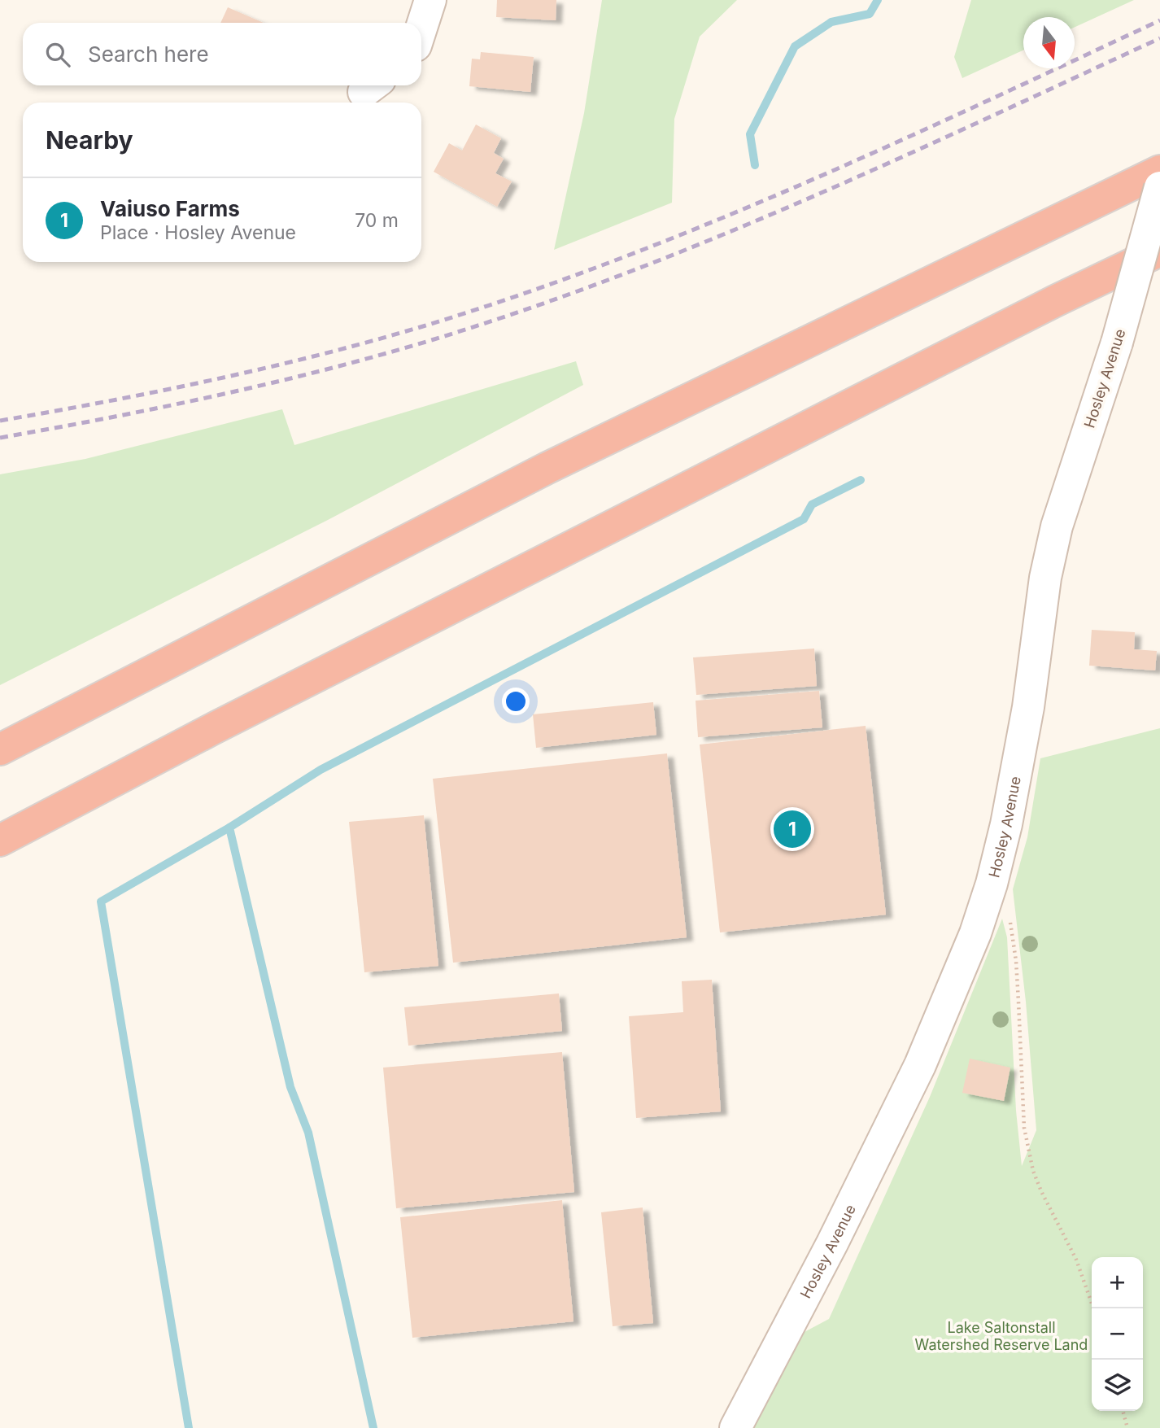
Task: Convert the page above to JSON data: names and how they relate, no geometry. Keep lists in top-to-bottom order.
{
  "streets": {
    "street": ["Hosley Avenue"]
  },
  "parks": ["Lake Saltonstall Watershed Reserve Land"],
  "north": "bottom",
  "page": {
    "search": "Search here",
    "heading": "Nearby",
    "list": [
      {
        "mark": "1",
        "name": "Vaiuso Farms",
        "note": "Place · Hosley Avenue",
        "value": "70 m"
      }
    ],
    "pins": "1",
    "map_buttons": ["+", "−"]
  }
}
